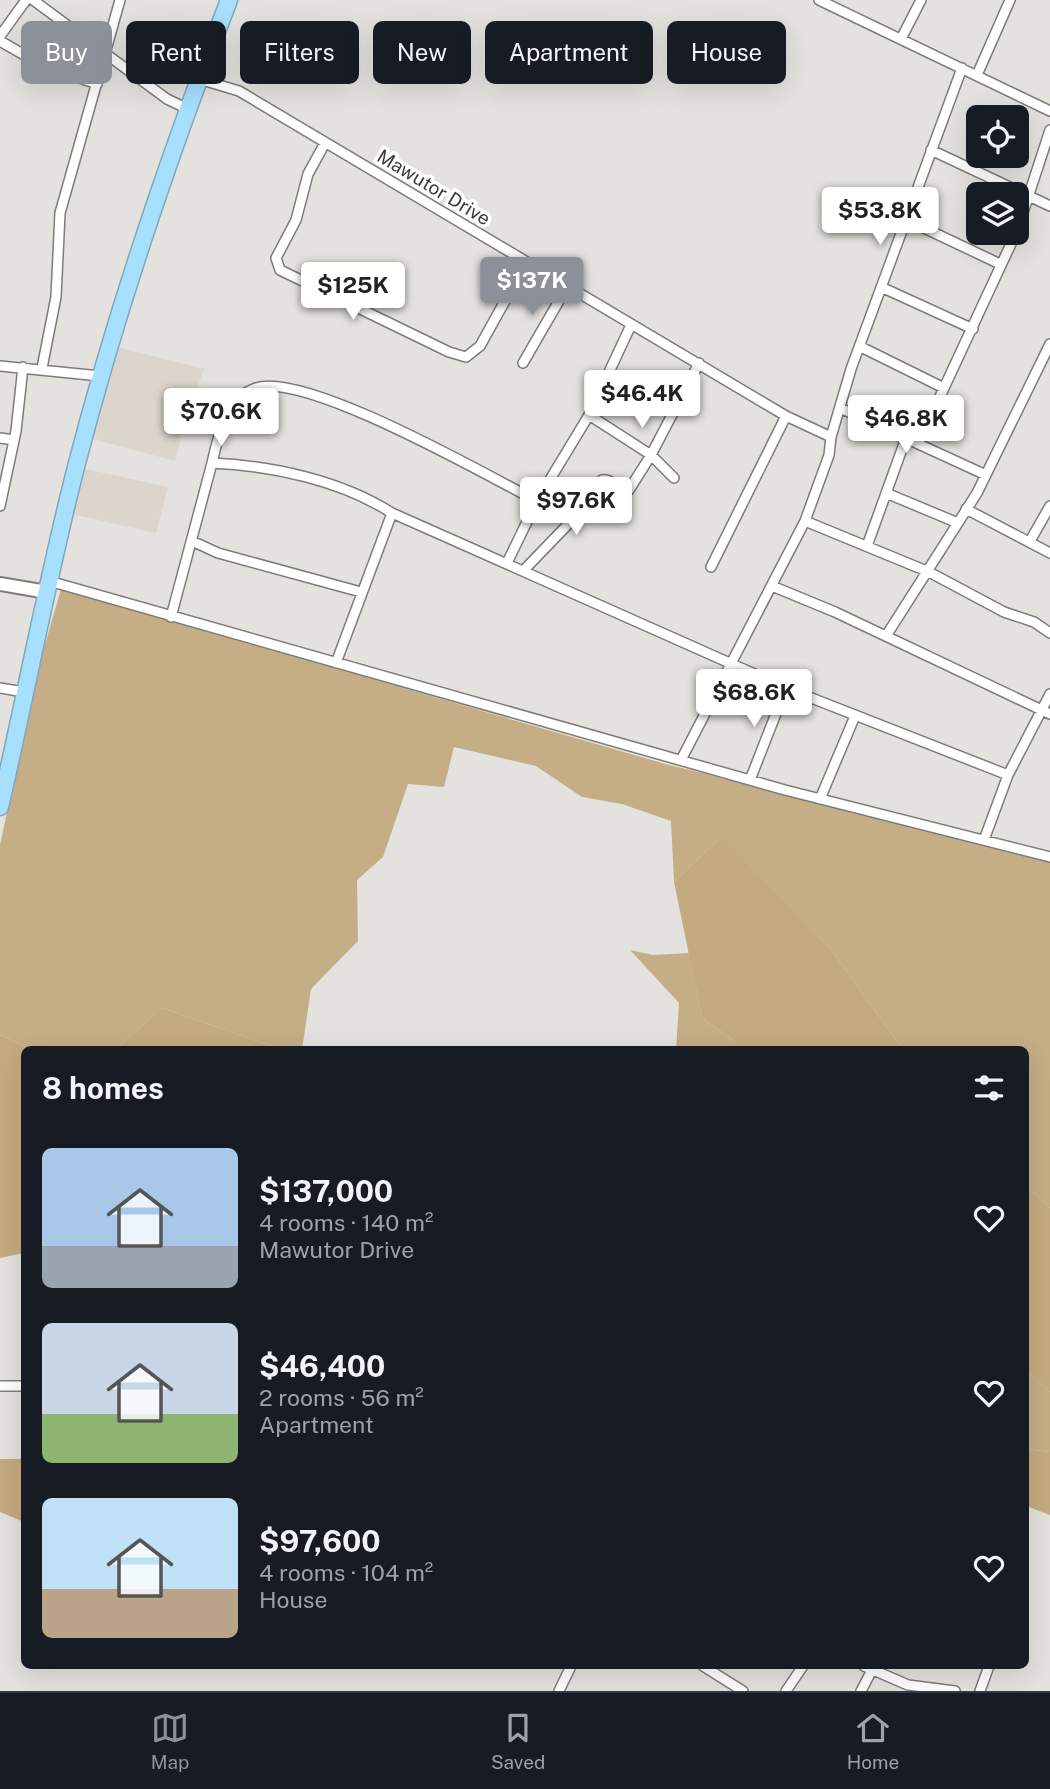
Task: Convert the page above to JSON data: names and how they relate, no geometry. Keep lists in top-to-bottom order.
{
  "streets": {
    "street": ["Mawutor Drive"]
  },
  "page": {
    "chip": [
      "Buy",
      "Rent",
      "Filters",
      "New",
      "Apartment",
      "House"
    ],
    "price": [
      "$53.8K",
      "$137K",
      "$125K",
      "$46.4K",
      "$70.6K",
      "$46.8K",
      "$97.6K",
      "$68.6K"
    ],
    "heading": "8 homes",
    "list": [
      {
        "name": "$137,000",
        "note": "4 rooms · 140 m² · Mawutor Drive"
      },
      {
        "name": "$46,400",
        "note": "2 rooms · 56 m² · Apartment"
      },
      {
        "name": "$97,600",
        "note": "4 rooms · 104 m² · House"
      }
    ],
    "tabs": ["Map", "Saved", "Home"]
  }
}
